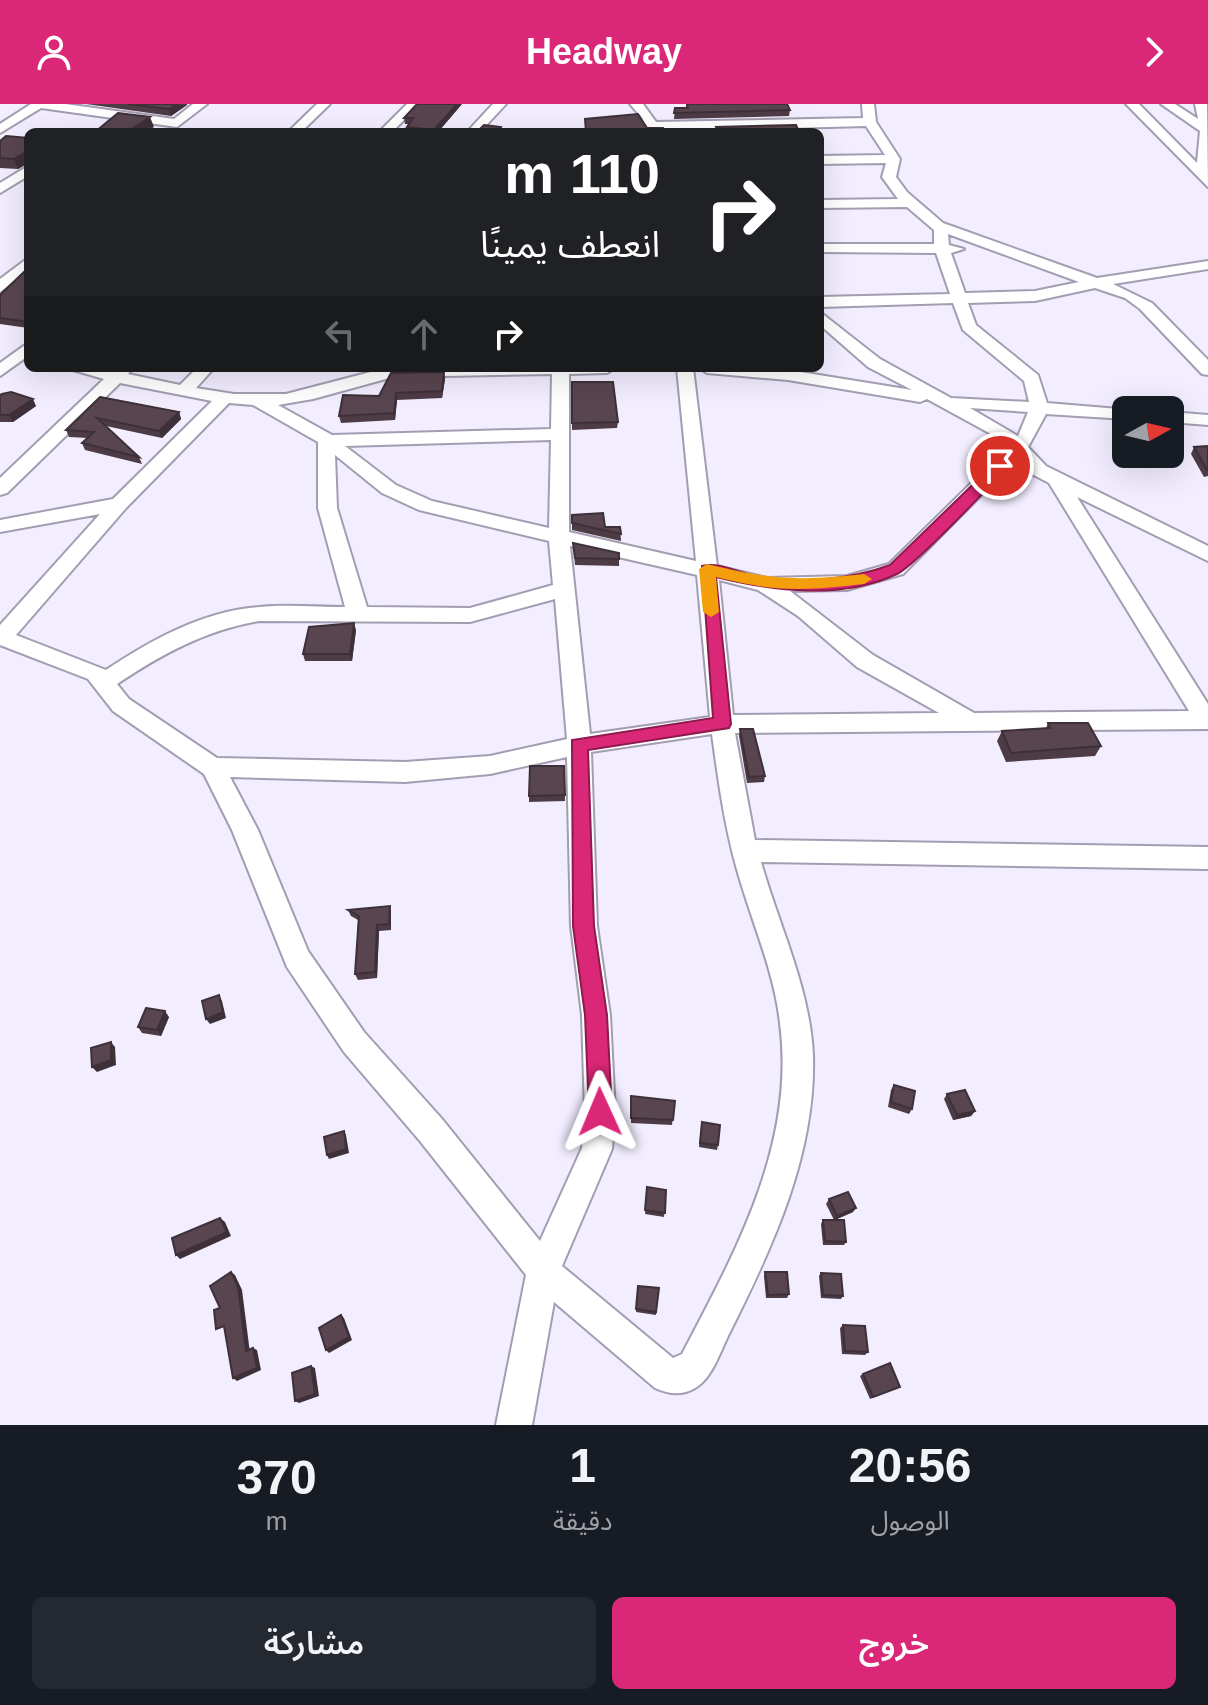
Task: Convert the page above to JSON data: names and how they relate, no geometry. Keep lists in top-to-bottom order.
{
  "north": "right",
  "page": {
    "header": "Headway",
    "turn": ["110 m", "انعطف يمينًا"],
    "eta": [
      "20:56",
      "الوصول",
      "1",
      "دقيقة",
      "370",
      "m"
    ],
    "buttons": ["خروج", "مشاركة"]
  }
}
